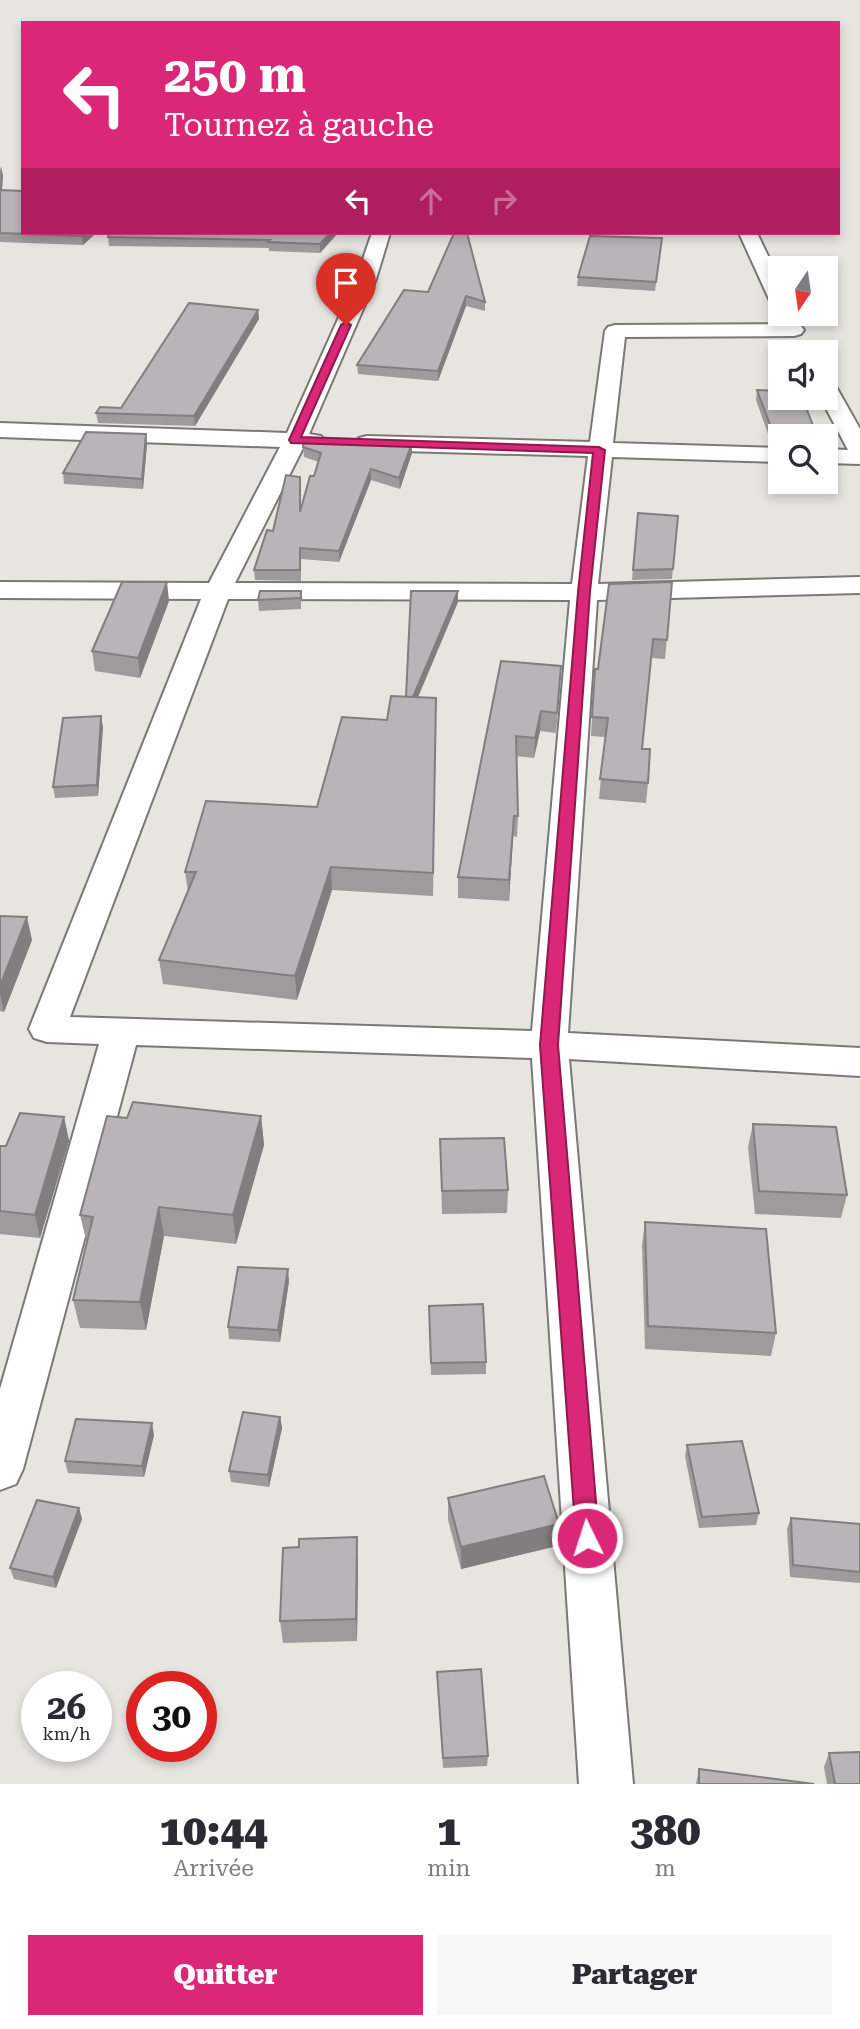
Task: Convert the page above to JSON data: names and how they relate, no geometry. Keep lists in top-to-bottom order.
{
  "north": "bottom",
  "page": {
    "turn": ["250 m", "Tournez à gauche"],
    "speed": "26 km/h",
    "limit": "30",
    "eta": [
      "10:44",
      "Arrivée",
      "1",
      "min",
      "380",
      "m"
    ],
    "buttons": ["Quitter", "Partager"]
  }
}
